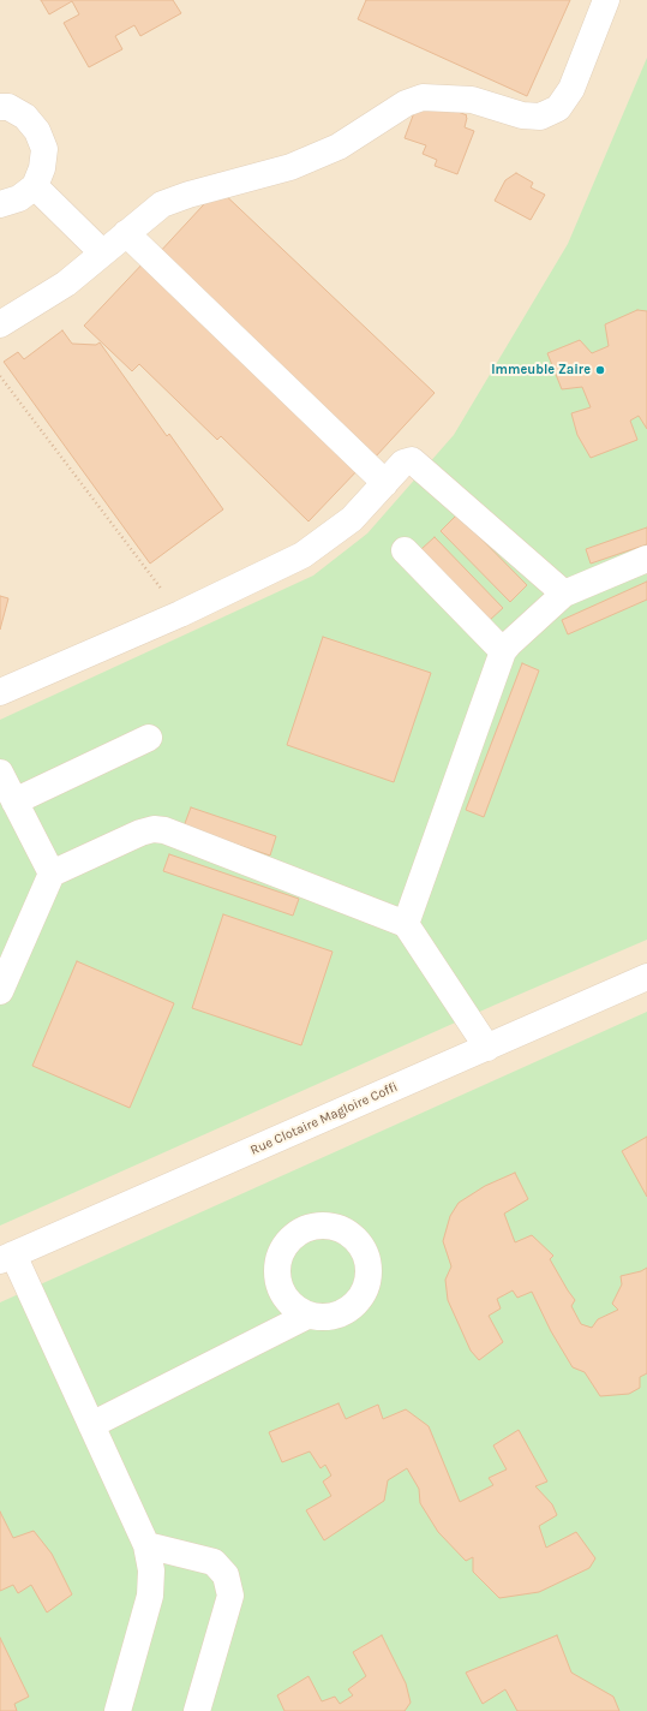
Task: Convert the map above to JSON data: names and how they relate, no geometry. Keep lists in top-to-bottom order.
{
  "streets": {
    "street": ["Rue Clotaire Magloire Coffi"]
  },
  "places": ["Immeuble Zaire"]
}
